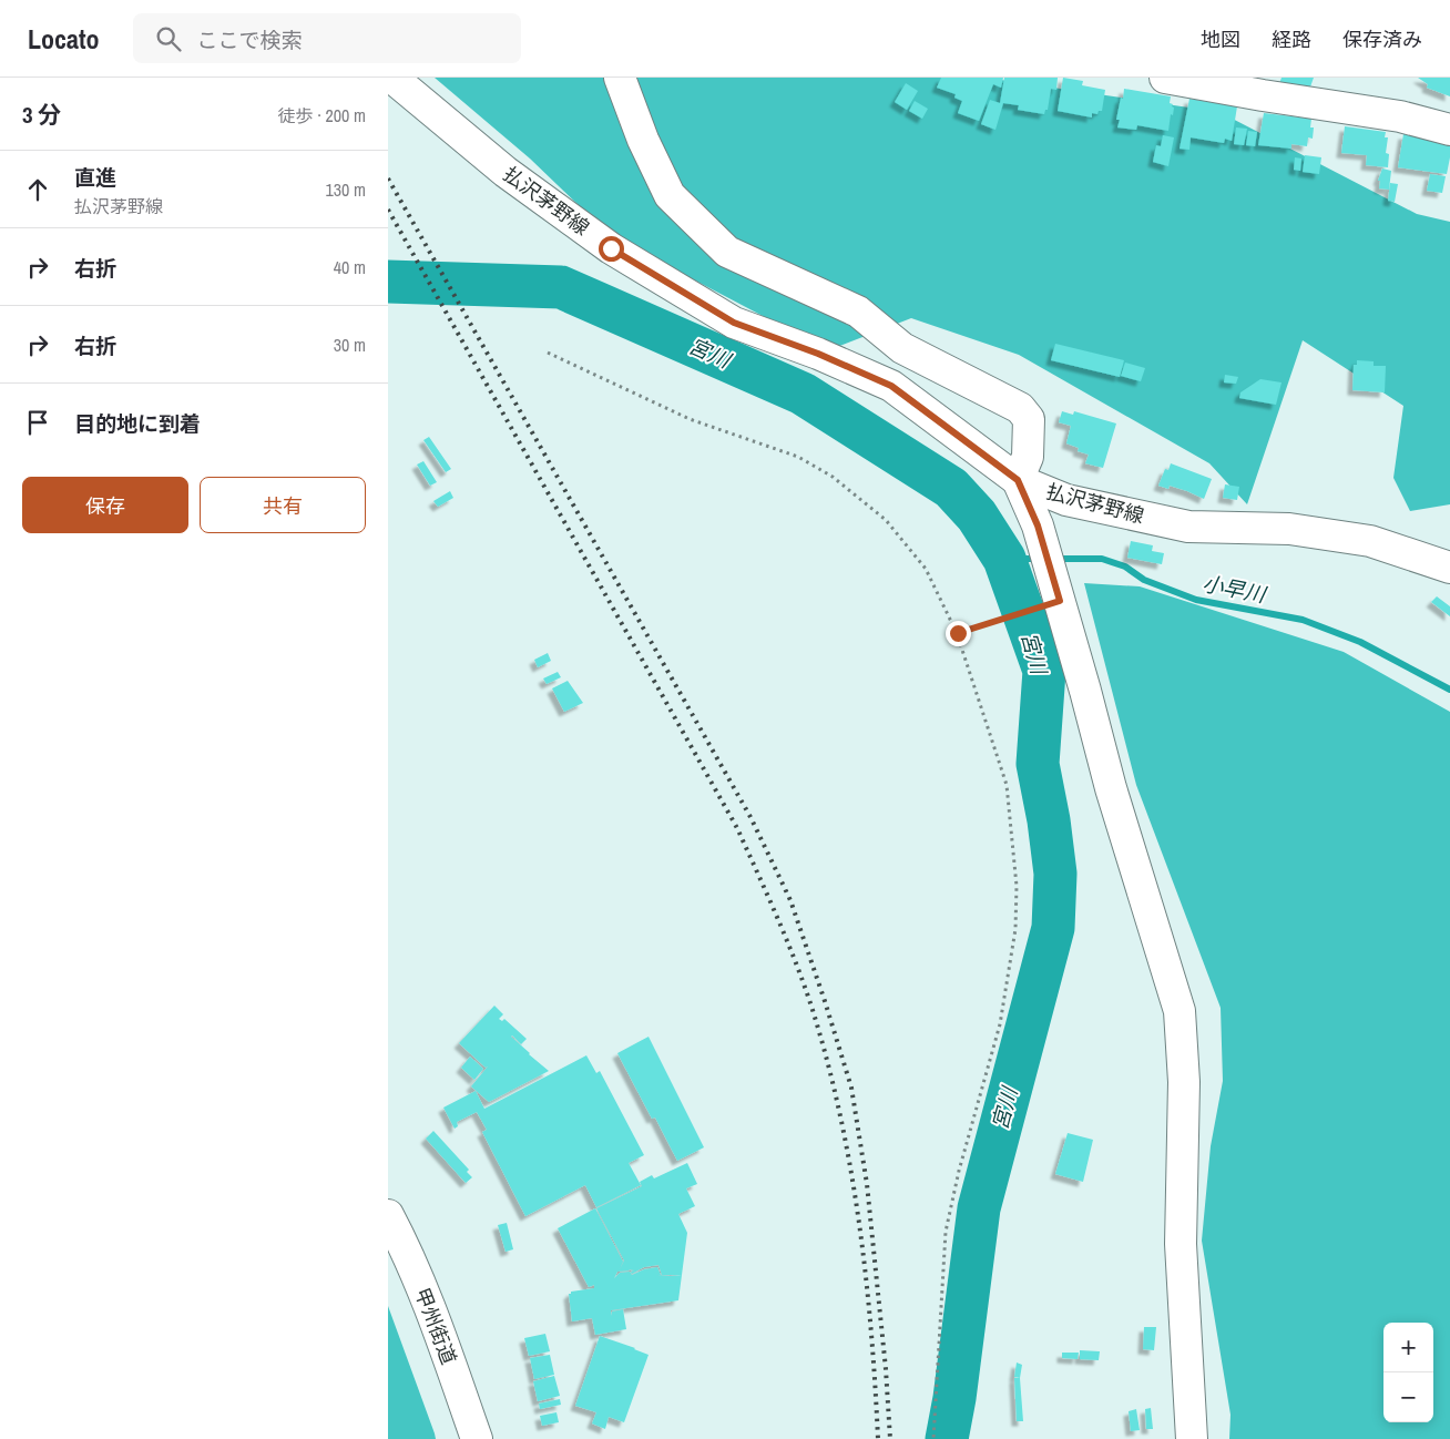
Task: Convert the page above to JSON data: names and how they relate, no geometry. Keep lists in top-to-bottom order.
{
  "streets": {
    "street": ["払沢茅野線", "甲州街道"]
  },
  "water": ["宮川", "小早川"],
  "page": {
    "header": "Locato",
    "search": "ここで検索",
    "nav": ["地図", "経路", "保存済み"],
    "heading": ["3 分", "徒歩 · 200 m"],
    "list": [
      ["直進", "払沢茅野線", "130 m"],
      ["右折", "40 m"],
      ["右折", "30 m"],
      "目的地に到着"
    ],
    "buttons": ["保存", "共有"],
    "map_buttons": ["+", "−"]
  }
}
